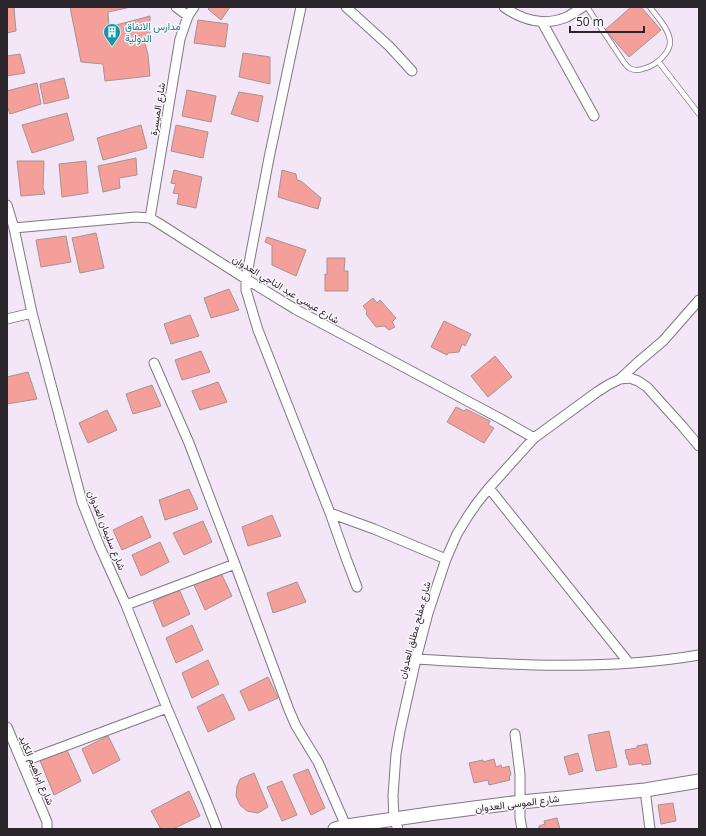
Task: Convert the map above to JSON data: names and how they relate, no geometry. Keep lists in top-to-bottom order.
{
  "streets": {
    "street": [
      "شارع الميسرة",
      "شارع عيسى عبد الناجي العدوان",
      "شارع سليمان العدوان",
      "شارع مفلح مطلق العدوان",
      "شارع إبراهيم الكايد",
      "شارع الموسى العدوان"
    ]
  },
  "crossings": [
    ["شارع الميسرة", "شارع عيسى عبد الناجي العدوان"],
    ["شارع عيسى عبد الناجي العدوان", "شارع مفلح مطلق العدوان"],
    ["شارع مفلح مطلق العدوان", "شارع الموسى العدوان"]
  ],
  "places": {
    "building": ["مدارس الاتفاق الدولية"]
  },
  "scale_bar": "50 m"
}
